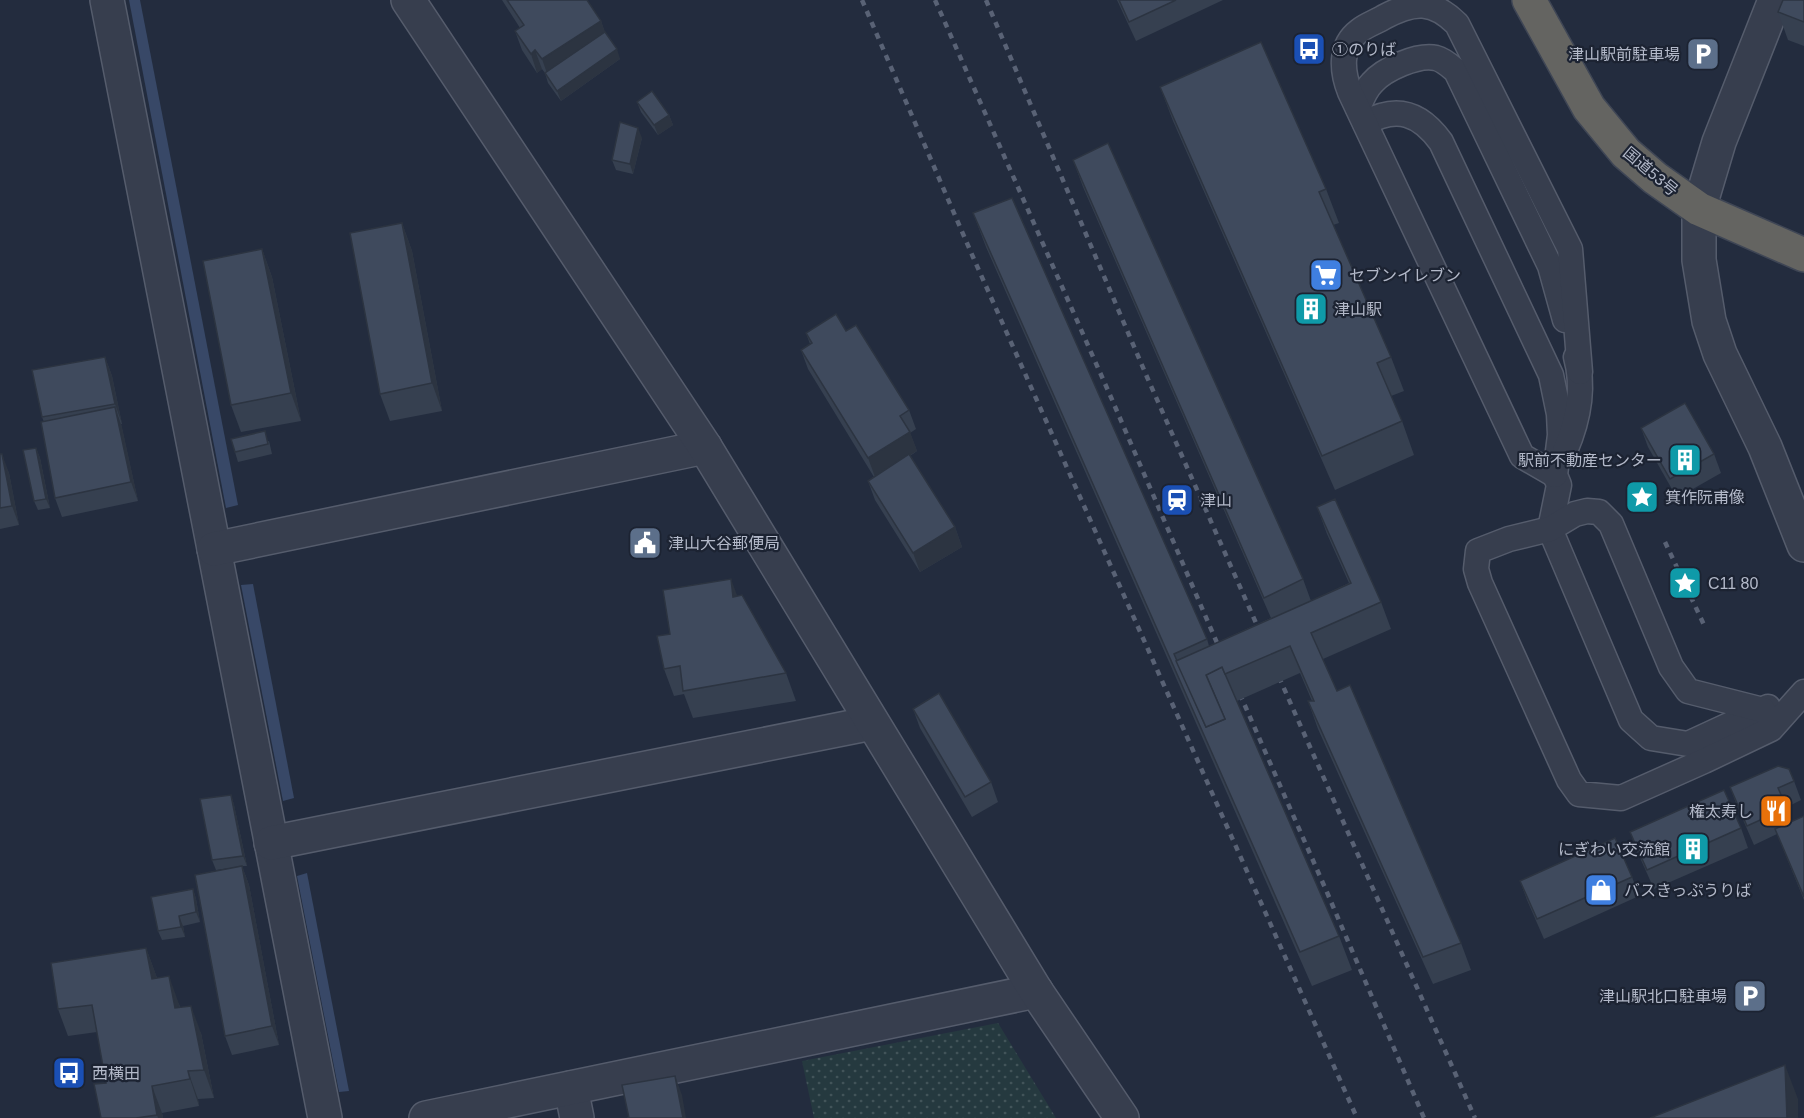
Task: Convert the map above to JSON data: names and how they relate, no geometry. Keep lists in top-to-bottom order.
{
  "streets": {
    "highway": ["国道53号"]
  },
  "places": {
    "bus stop": ["①のりば", "西横田"],
    "parking": ["津山駅前駐車場", "津山駅北口駐車場"],
    "supermarket": ["セブンイレブン"],
    "building": ["津山駅", "駅前不動産センター", "にぎわい交流館"],
    "place": ["箕作阮甫像", "C11 80"],
    "station": ["津山"],
    "public building": ["津山大谷郵便局"],
    "restaurant": ["権太寿し"],
    "shop": ["バスきっぷうりば"]
  }
}
